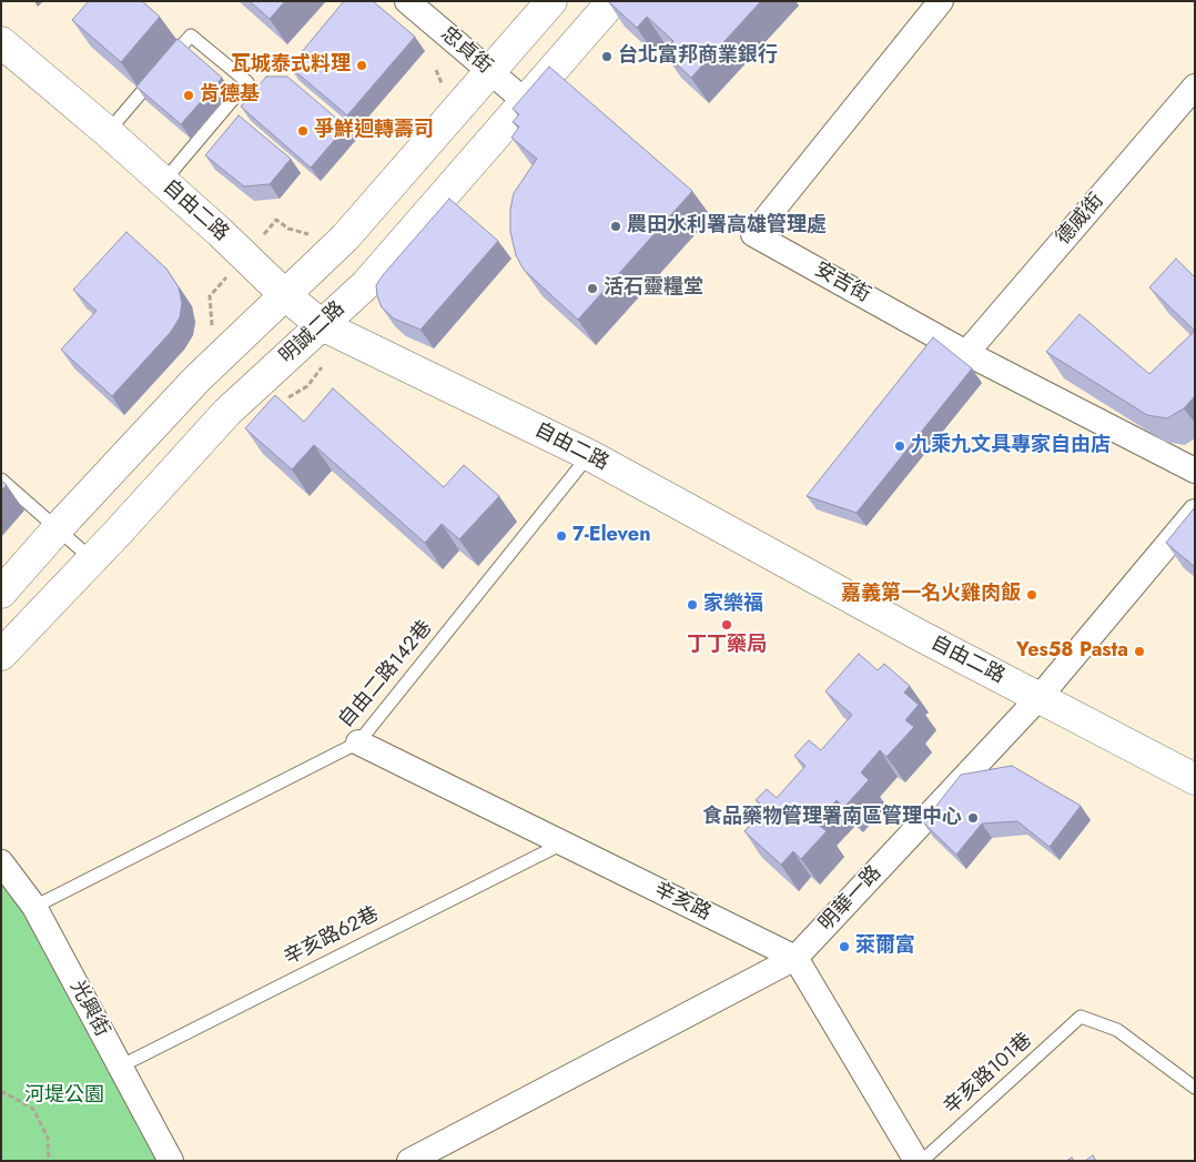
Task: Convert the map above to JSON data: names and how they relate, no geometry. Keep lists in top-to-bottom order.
{
  "streets": {
    "street": [
      "忠貞街",
      "自由二路",
      "德威街",
      "安吉街",
      "明誠二路",
      "明華一路",
      "辛亥路",
      "光興街"
    ],
    "lane": ["自由二路142巷", "辛亥路62巷", "辛亥路101巷"]
  },
  "crossings": [
    ["忠貞街", "明誠二路"],
    ["自由二路", "明誠二路"],
    ["自由二路", "自由二路142巷"],
    ["自由二路", "明華一路"],
    ["德威街", "安吉街"],
    ["自由二路142巷", "辛亥路"],
    ["自由二路142巷", "光興街"],
    ["明華一路", "辛亥路"],
    ["辛亥路", "辛亥路62巷"],
    ["辛亥路62巷", "光興街"]
  ],
  "parks": ["河堤公園"],
  "places": [
    "台北富邦商業銀行",
    "瓦城泰式料理",
    "肯德基",
    "爭鮮迴轉壽司",
    "農田水利署高雄管理處",
    "活石靈糧堂",
    "九乘九文具專家自由店",
    "7-Eleven",
    "嘉義第一名火雞肉飯",
    "家樂福",
    "丁丁藥局",
    "Yes58 Pasta",
    "食品藥物管理署南區管理中心",
    "萊爾富"
  ]
}
